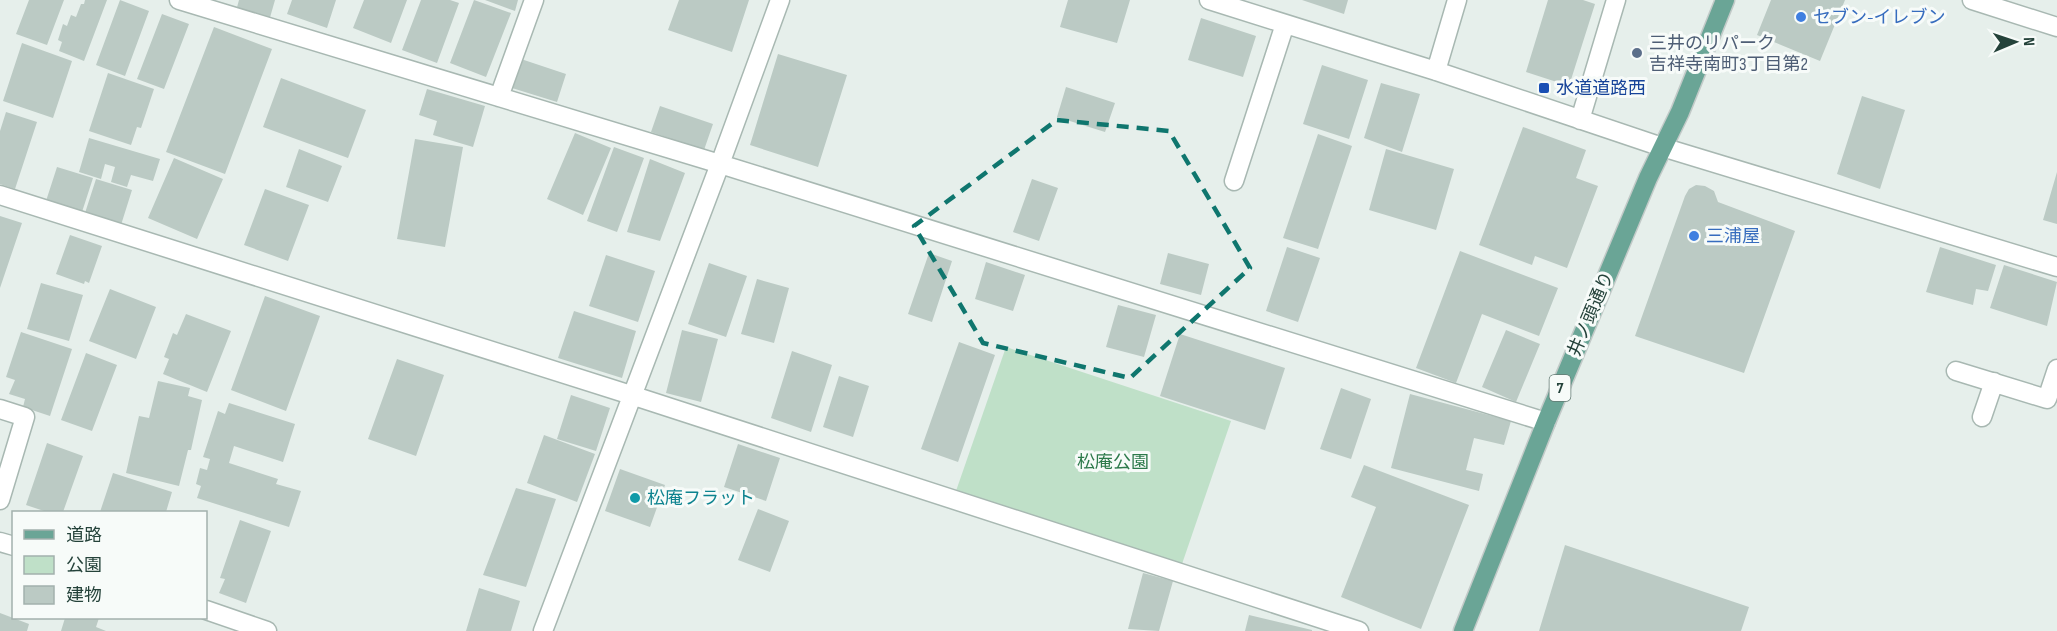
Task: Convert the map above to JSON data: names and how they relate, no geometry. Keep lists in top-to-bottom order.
{
  "streets": {
    "main road": ["井ノ頭通り", "7"]
  },
  "parks": ["松庵公園"],
  "places": {
    "other": [
      "セブン-イレブン",
      "三井のリパーク 吉祥寺南町3丁目第2",
      "三浦屋",
      "松庵フラット"
    ],
    "transit": ["水道道路西"]
  },
  "legend": ["道路", "公園", "建物"],
  "north": "right"
}
